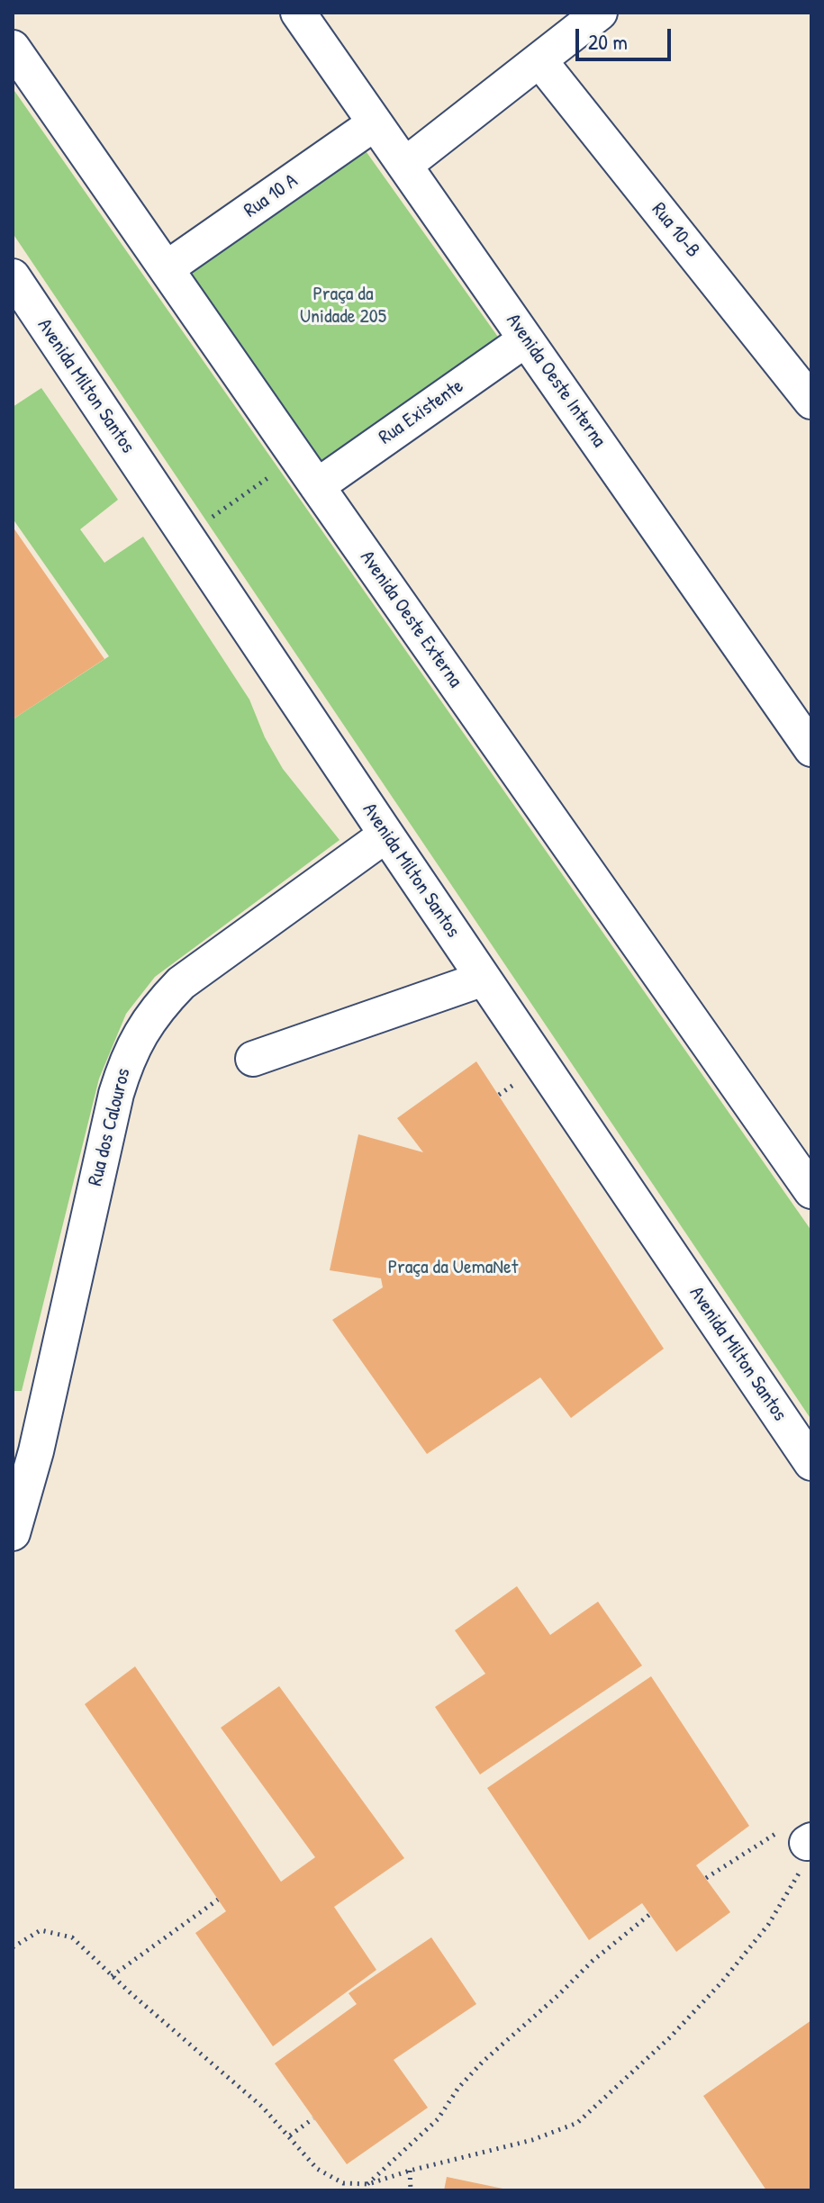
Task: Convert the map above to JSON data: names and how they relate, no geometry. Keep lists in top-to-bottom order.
{
  "streets": {
    "street": [
      "Rua 10 A",
      "Rua 10-B",
      "Avenida Oeste Interna",
      "Avenida Milton Santos",
      "Rua Existente",
      "Avenida Oeste Externa",
      "Rua dos Calouros"
    ]
  },
  "crossings": [
    ["Rua 10 A", "Avenida Oeste Interna"],
    ["Rua 10 A", "Avenida Oeste Externa"],
    ["Avenida Oeste Interna", "Rua Existente"],
    ["Avenida Milton Santos", "Rua dos Calouros"],
    ["Rua Existente", "Avenida Oeste Externa"]
  ],
  "parks": ["Praça da Unidade 205", "Praça da UemaNet"],
  "scale_bar": "20 m"
}
